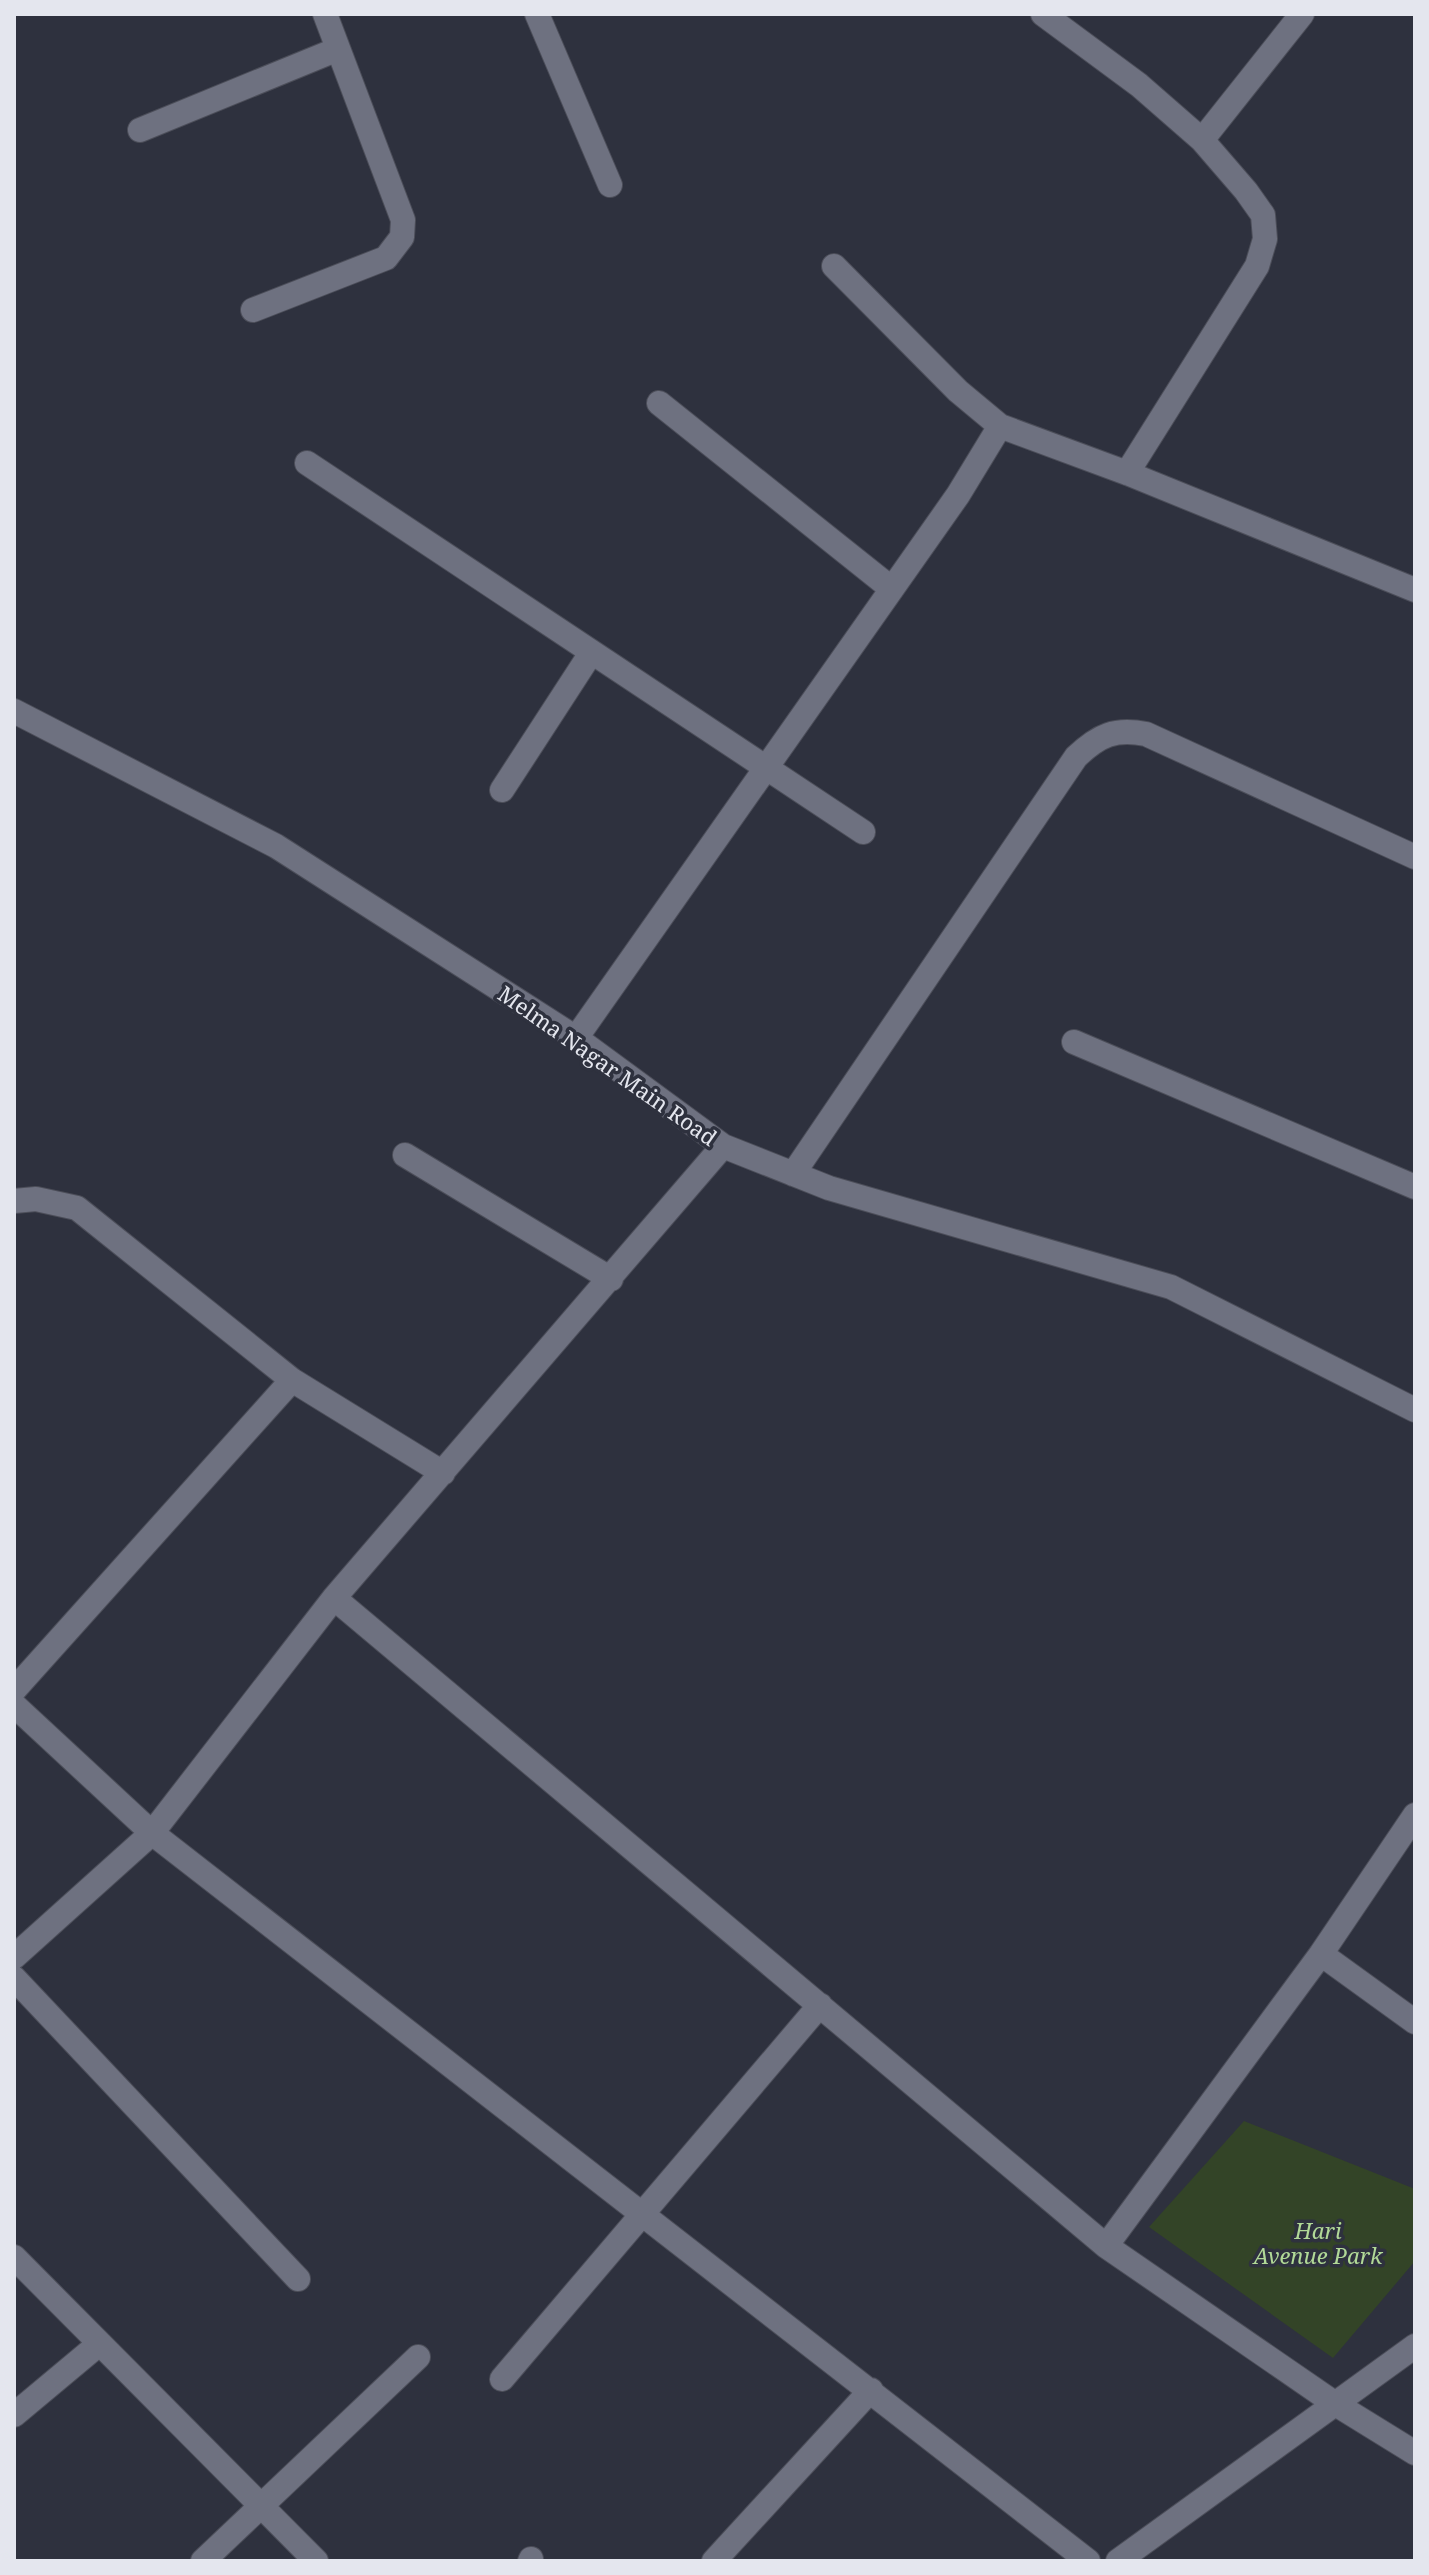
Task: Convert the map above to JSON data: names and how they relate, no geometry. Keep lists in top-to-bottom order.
{
  "streets": {
    "street": ["Melma Nagar Main Road"]
  },
  "parks": ["Hari Avenue Park"]
}
